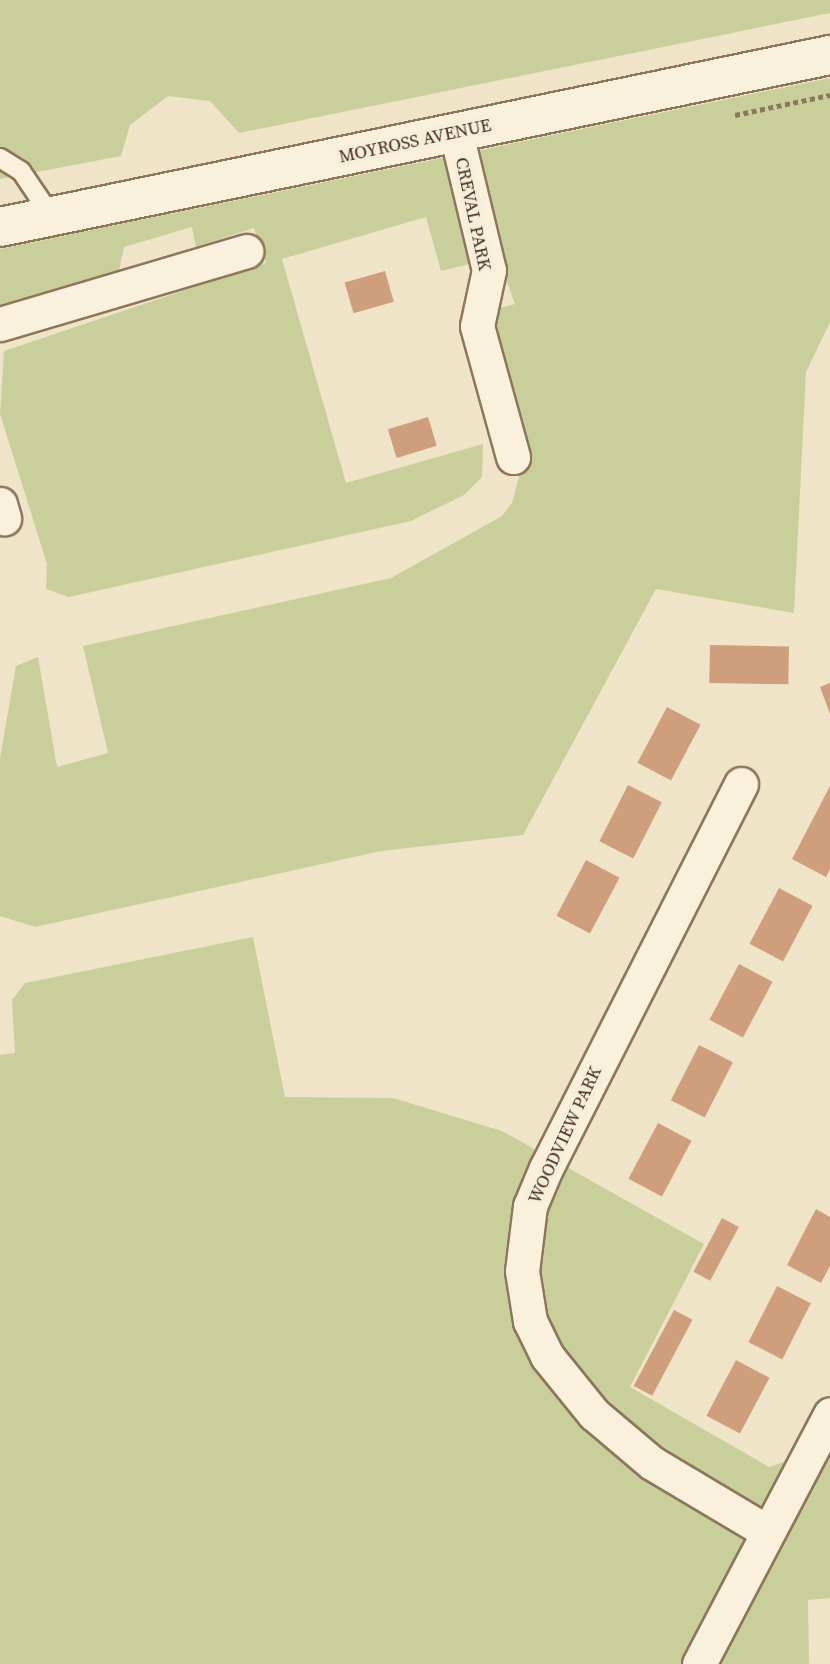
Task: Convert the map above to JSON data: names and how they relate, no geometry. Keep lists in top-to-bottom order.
{
  "streets": {
    "street": ["MOYROSS AVENUE", "CREVAL PARK", "WOODVIEW PARK"]
  },
  "crossings": [
    ["MOYROSS AVENUE", "CREVAL PARK"]
  ]
}
